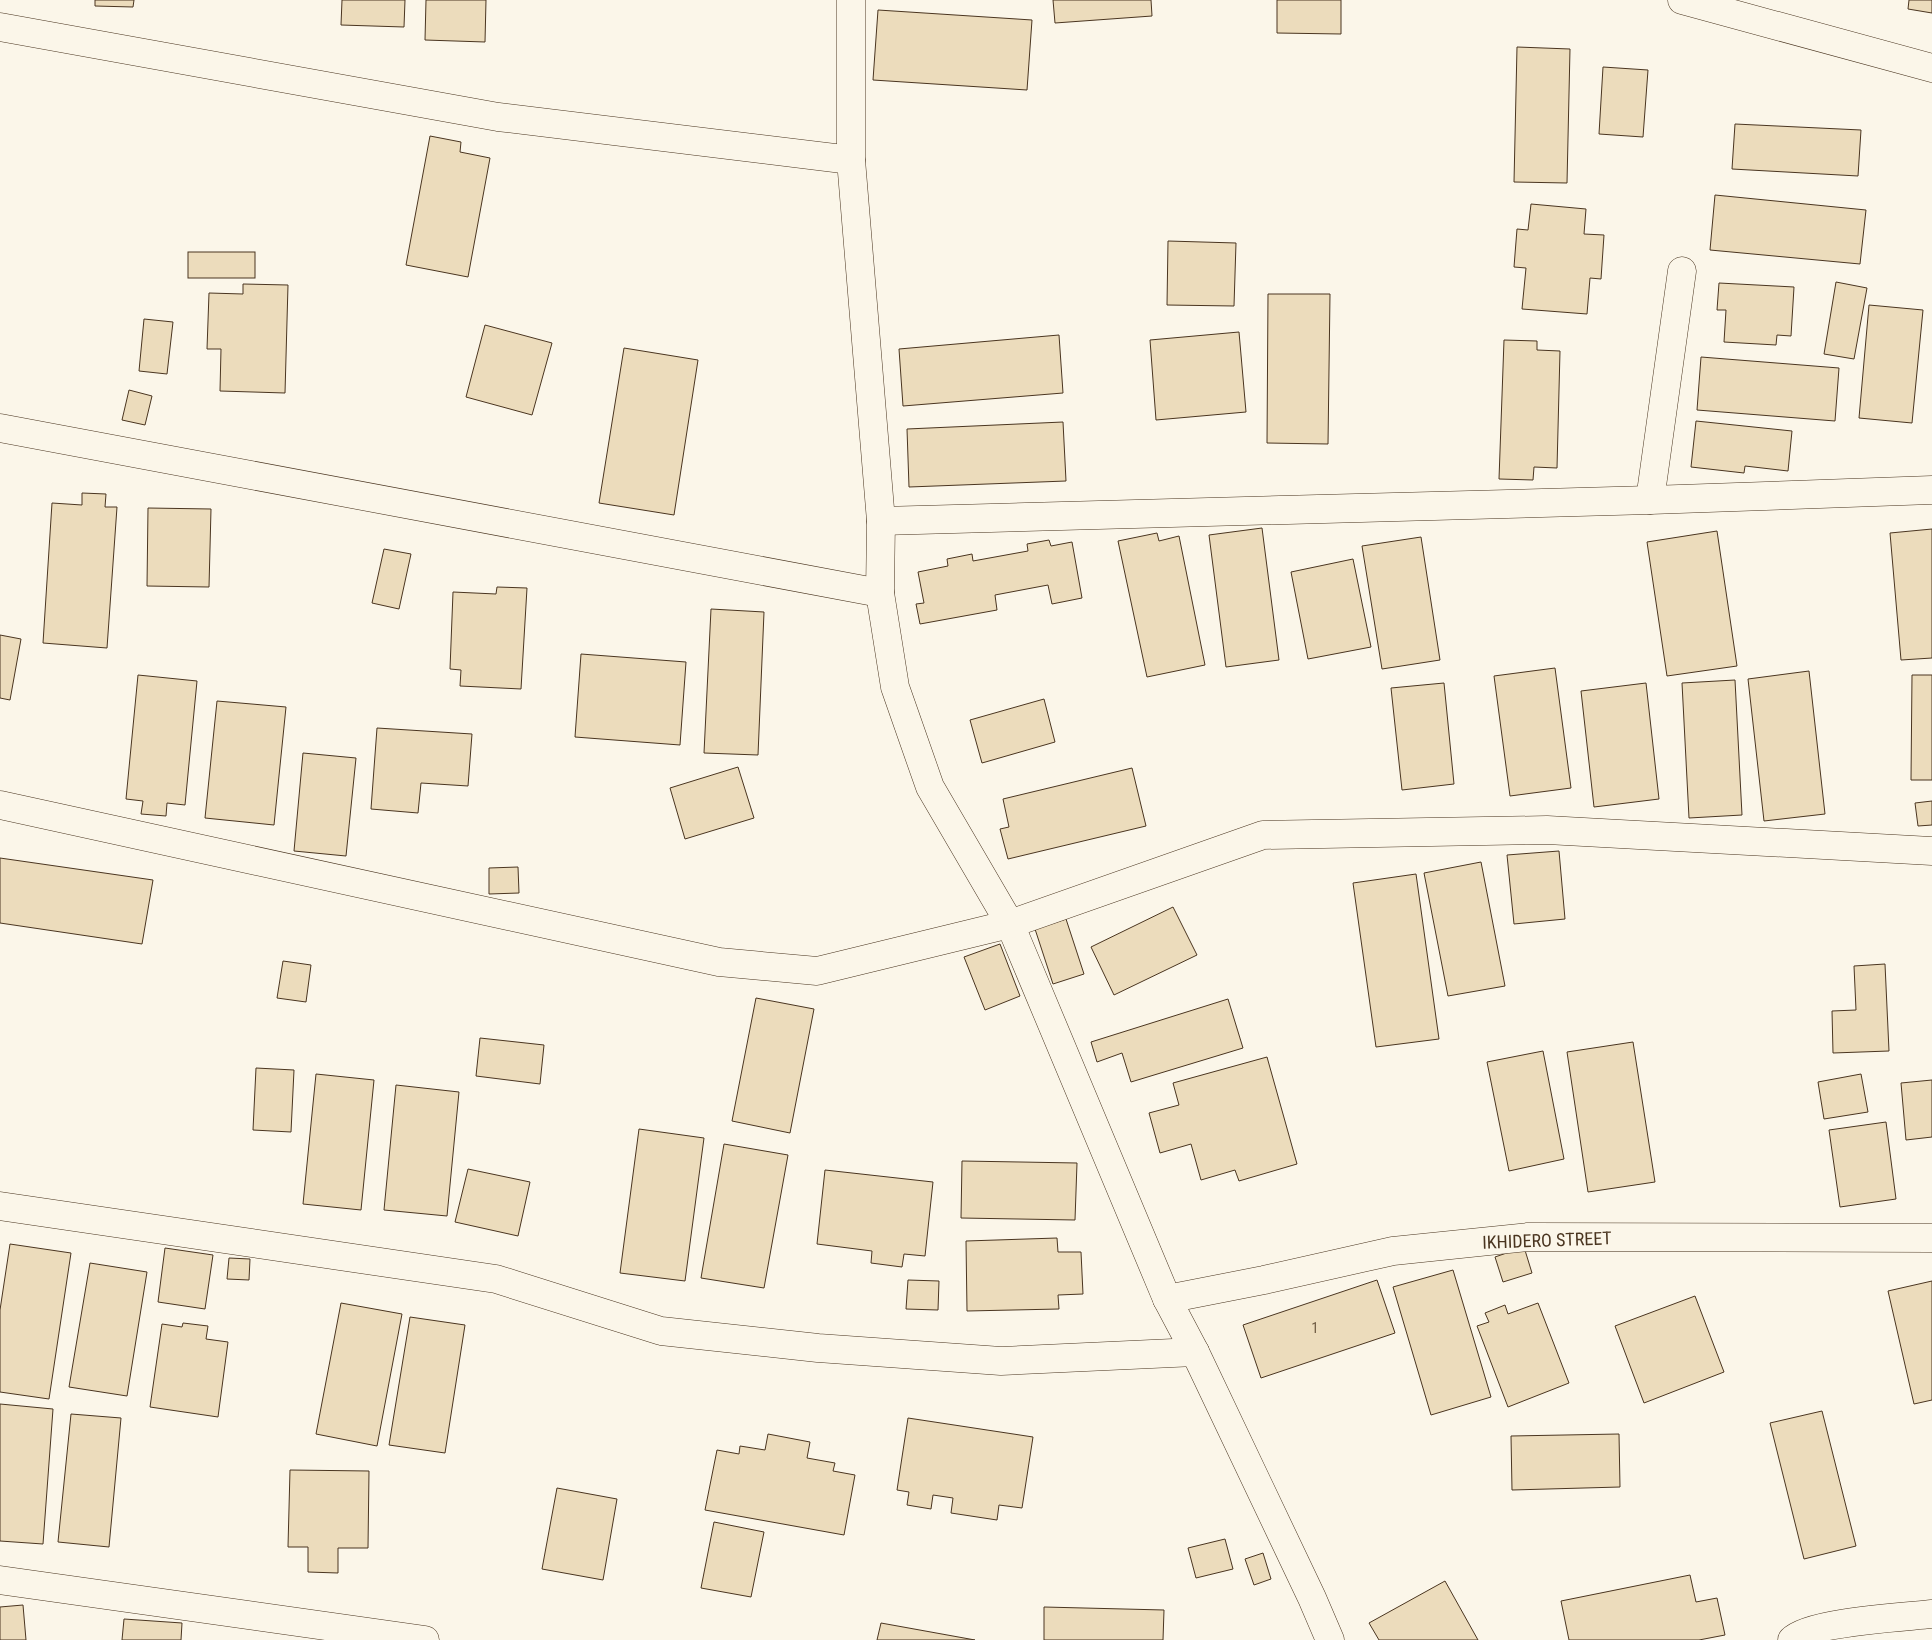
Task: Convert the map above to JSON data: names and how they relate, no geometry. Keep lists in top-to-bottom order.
{
  "streets": {
    "street": ["IKHIDERO STREET"]
  },
  "house_numbers": ["1"]
}
